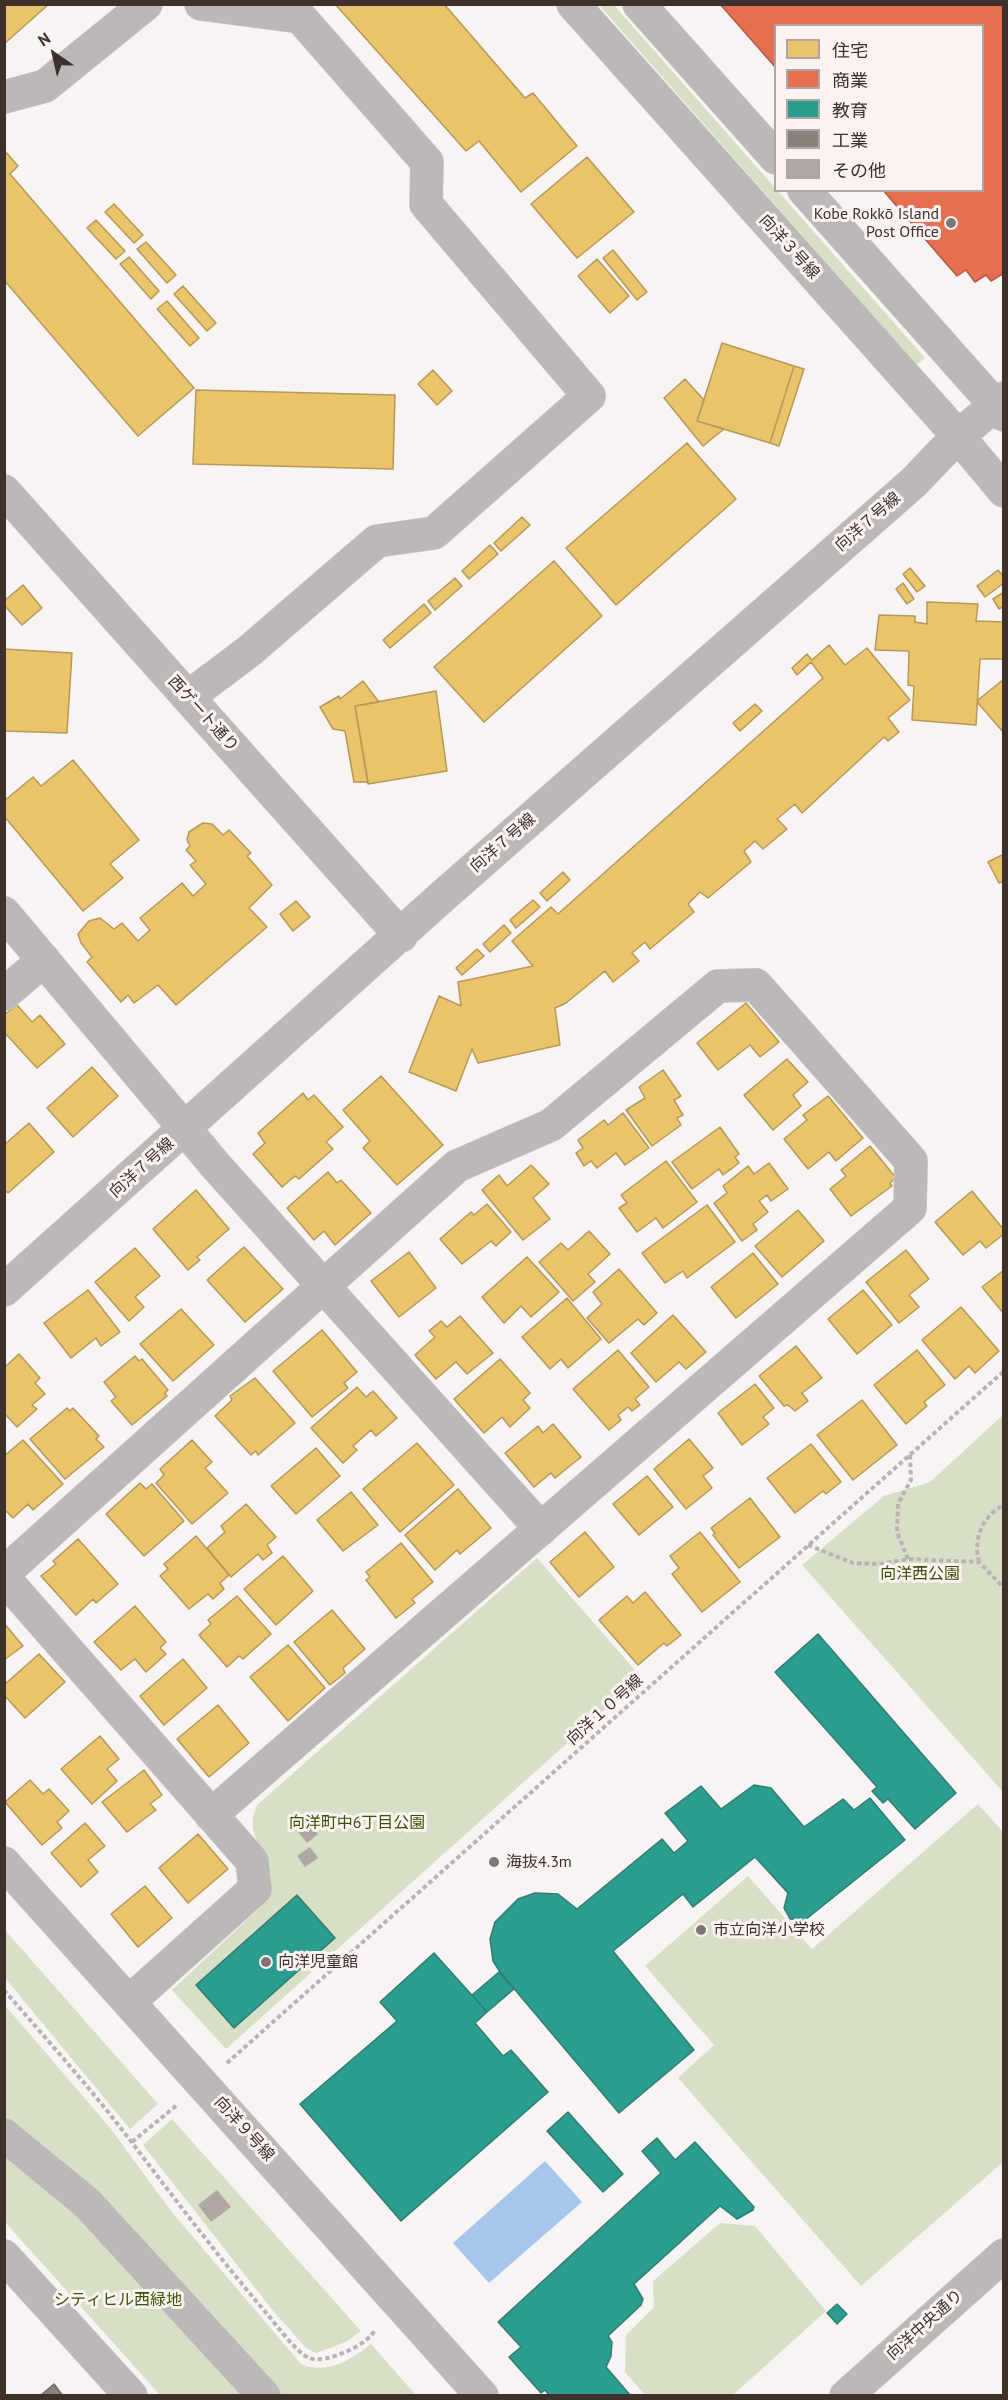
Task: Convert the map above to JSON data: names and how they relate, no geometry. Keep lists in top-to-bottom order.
{
  "streets": {
    "street": [
      "向洋３号線",
      "向洋７号線",
      "西ゲート通り",
      "向洋９号線",
      "向洋中央通り"
    ],
    "path": ["向洋１０号線"]
  },
  "crossings": [
    ["向洋３号線", "向洋７号線"],
    ["向洋７号線", "西ゲート通り"]
  ],
  "parks": ["向洋西公園", "向洋町中6丁目公園", "シティヒル西緑地"],
  "places": [
    "Kobe Rokkō Island Post Office",
    "海抜4.3m",
    "市立向洋小学校",
    "向洋児童館"
  ],
  "legend": [
    "住宅",
    "商業",
    "教育",
    "工業",
    "その他"
  ],
  "north": "top left"
}
